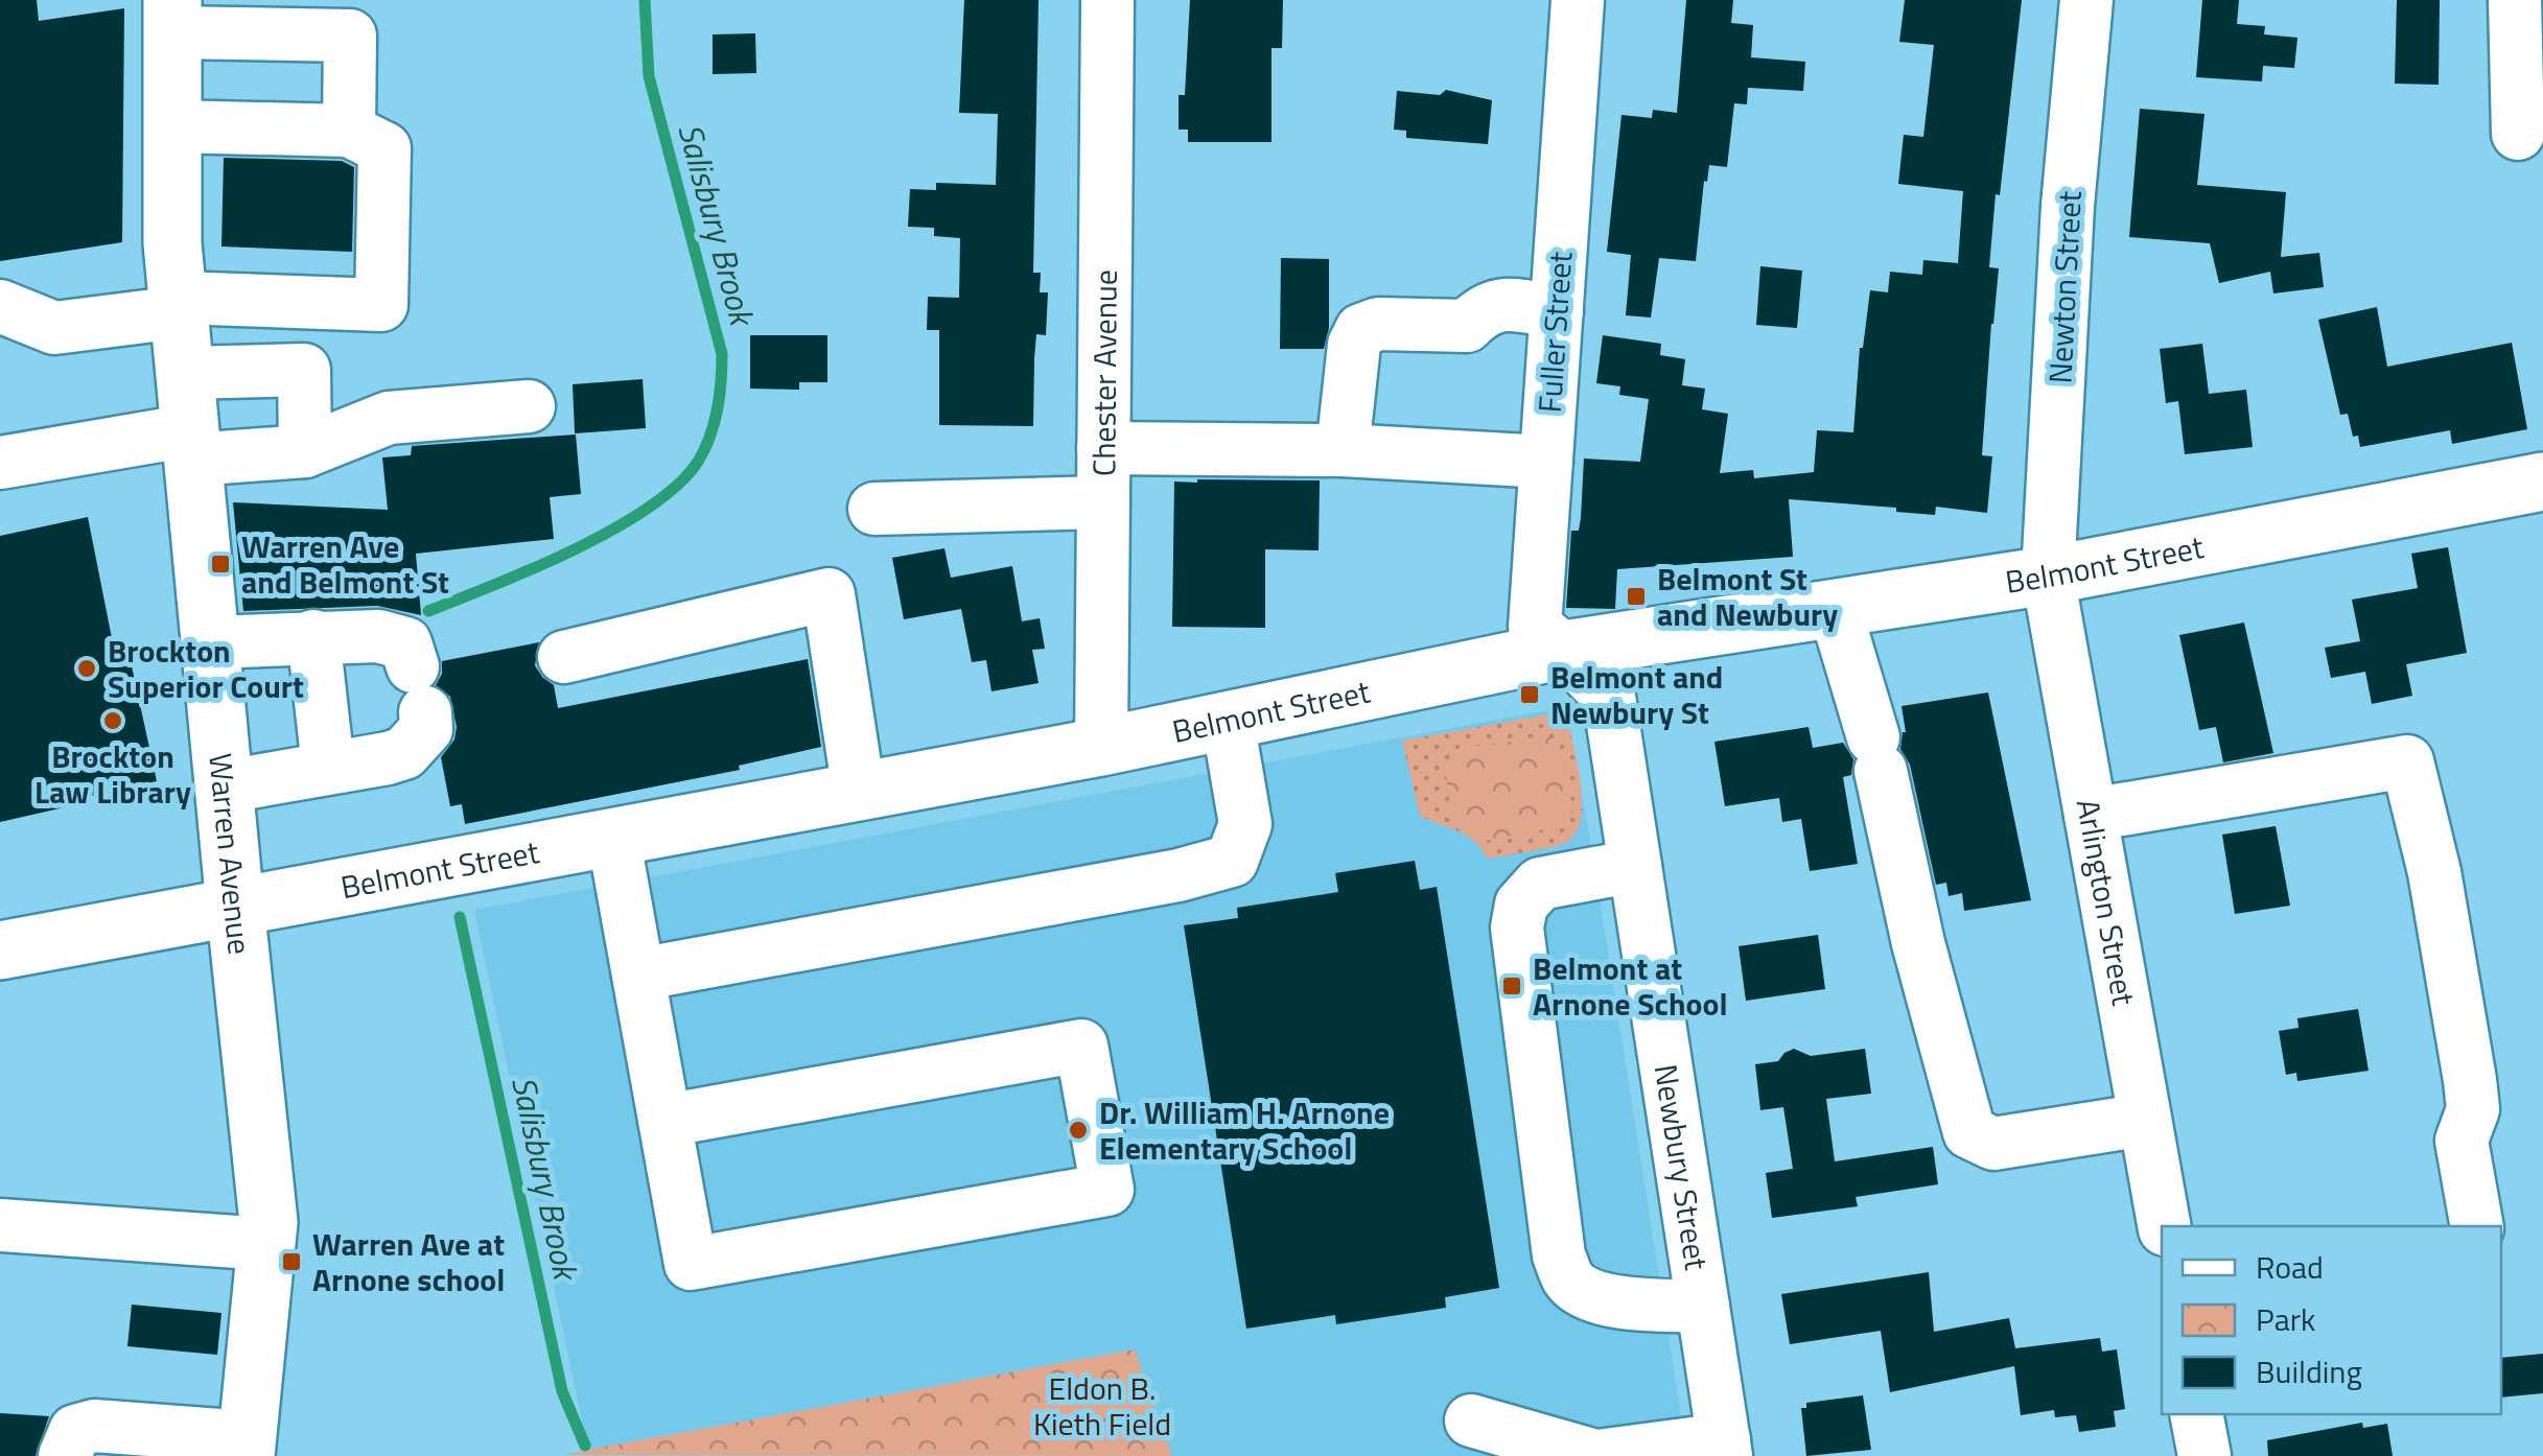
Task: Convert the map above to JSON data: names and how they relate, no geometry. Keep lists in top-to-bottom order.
{
  "streets": {
    "main road": ["Belmont Street", "Warren Avenue"],
    "street": [
      "Newton Street",
      "Fuller Street",
      "Chester Avenue",
      "Arlington Street",
      "Newbury Street"
    ]
  },
  "crossings": [
    ["Newton Street", "Belmont Street"],
    ["Newton Street", "Arlington Street"],
    ["Fuller Street", "Belmont Street"],
    ["Fuller Street", "Newbury Street"],
    ["Chester Avenue", "Belmont Street"],
    ["Belmont Street", "Warren Avenue"],
    ["Belmont Street", "Arlington Street"],
    ["Belmont Street", "Newbury Street"]
  ],
  "water": ["Salisbury Brook"],
  "parks": ["Eldon B. Kieth Field"],
  "places": {
    "transit": [
      "Warren Ave and Belmont St",
      "Belmont St and Newbury",
      "Belmont and Newbury St",
      "Belmont at Arnone School",
      "Warren Ave at Arnone school"
    ],
    "other": ["Brockton Superior Court", "Brockton Law Library", "Dr. William H. Arnone Elementary School"]
  },
  "legend": ["Road", "Park", "Building"]
}
